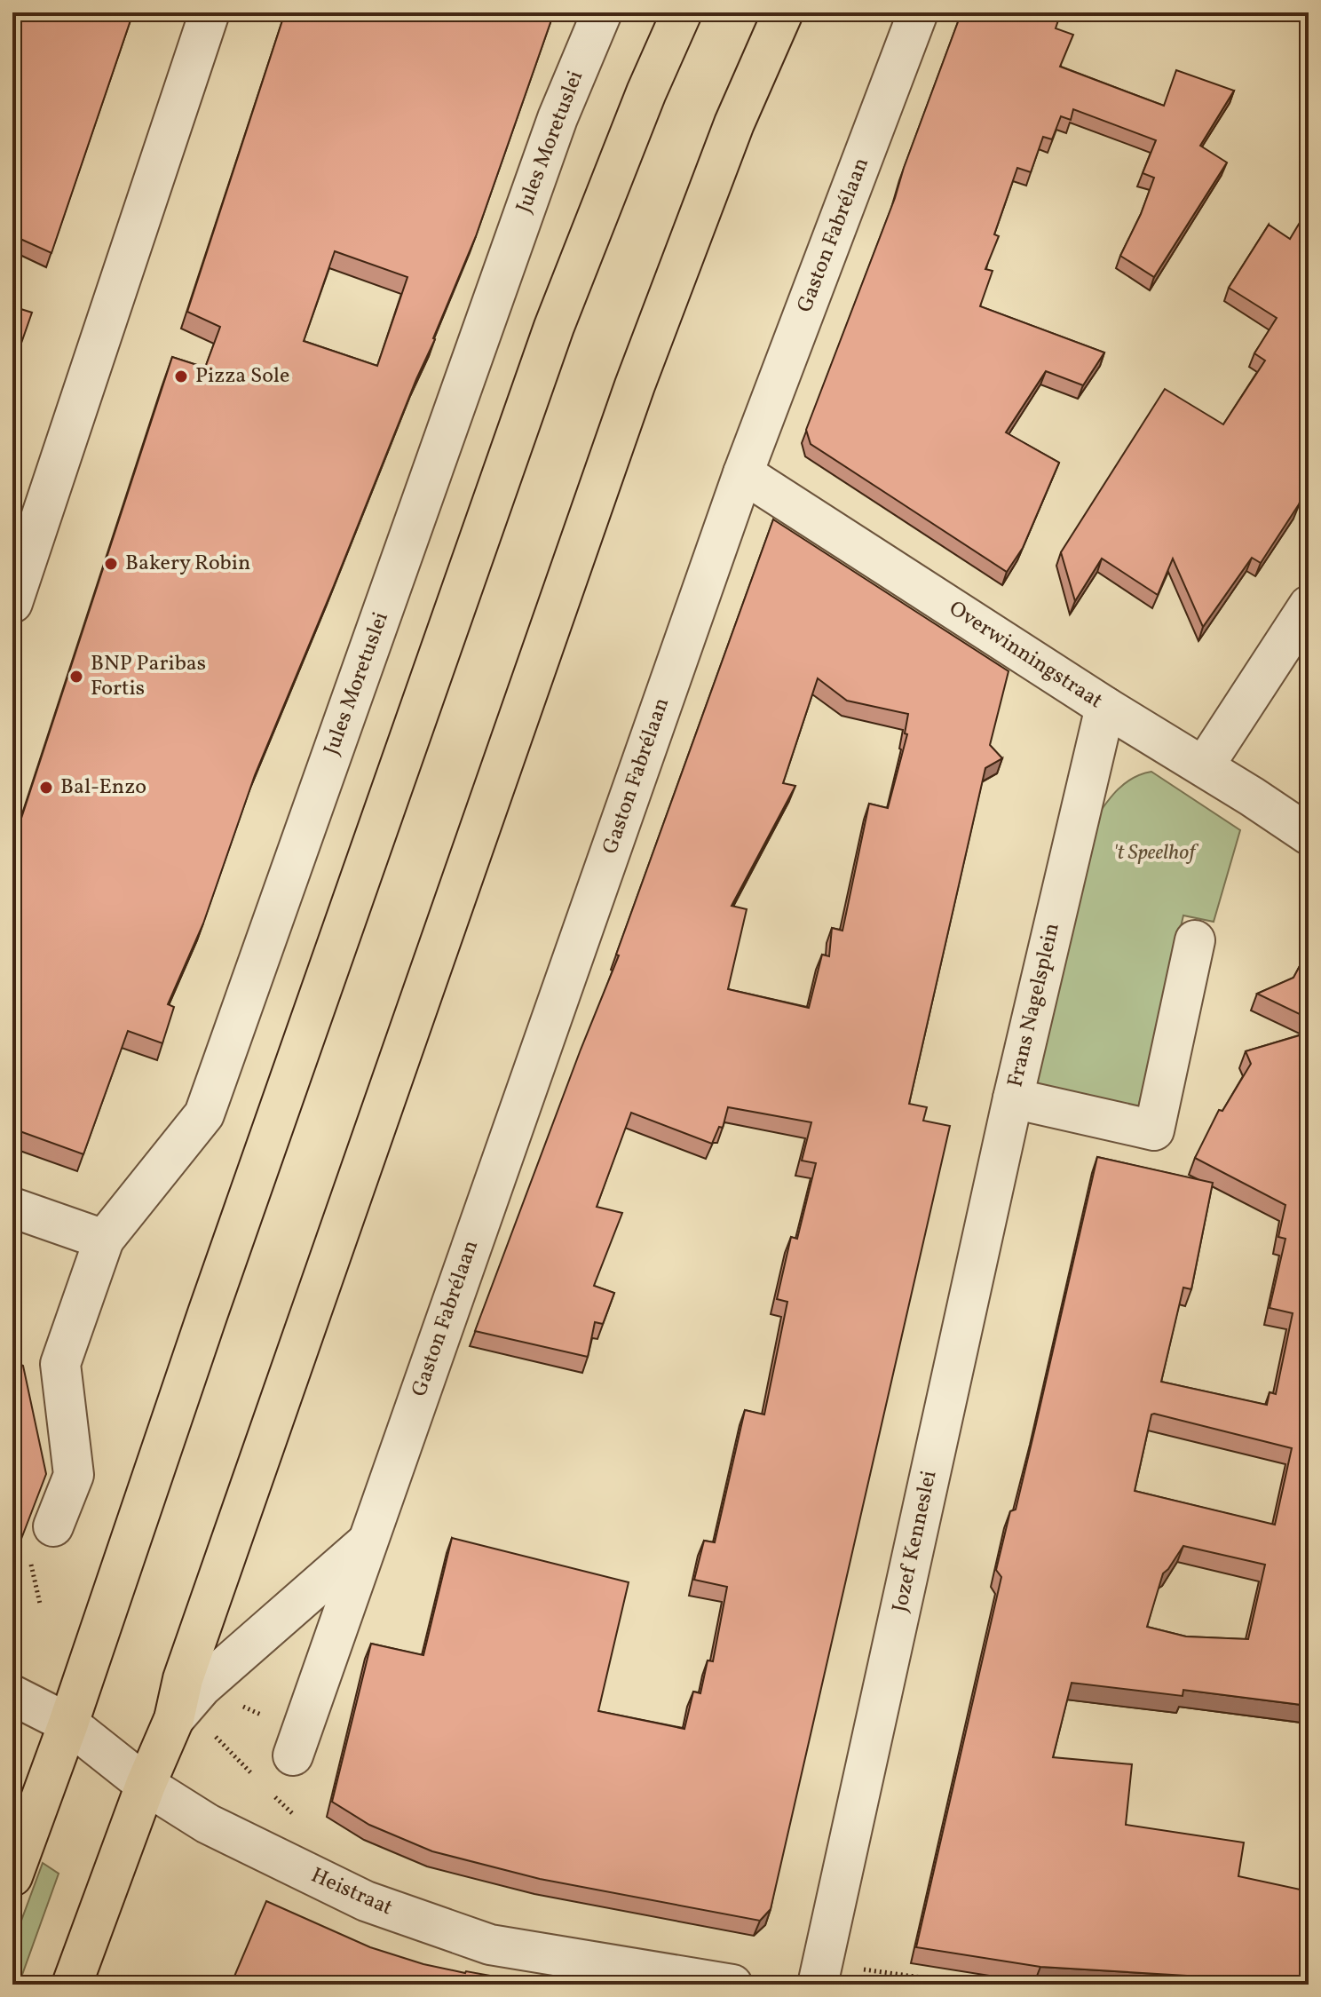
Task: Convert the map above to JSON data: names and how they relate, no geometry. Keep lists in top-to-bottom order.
{
  "streets": {
    "street": [
      "Jules Moretuslei",
      "Gaston Fabrélaan",
      "Overwinningstraat",
      "Frans Nagelsplein",
      "Jozef Kenneslei",
      "Heistraat"
    ]
  },
  "crossings": [
    ["Gaston Fabrélaan", "Overwinningstraat"],
    ["Overwinningstraat", "Frans Nagelsplein"],
    ["Frans Nagelsplein", "Jozef Kenneslei"]
  ],
  "parks": ["'t Speelhof"],
  "places": [
    "Pizza Sole",
    "Bakery Robin",
    "BNP Paribas Fortis",
    "Bal-Enzo"
  ]
}
